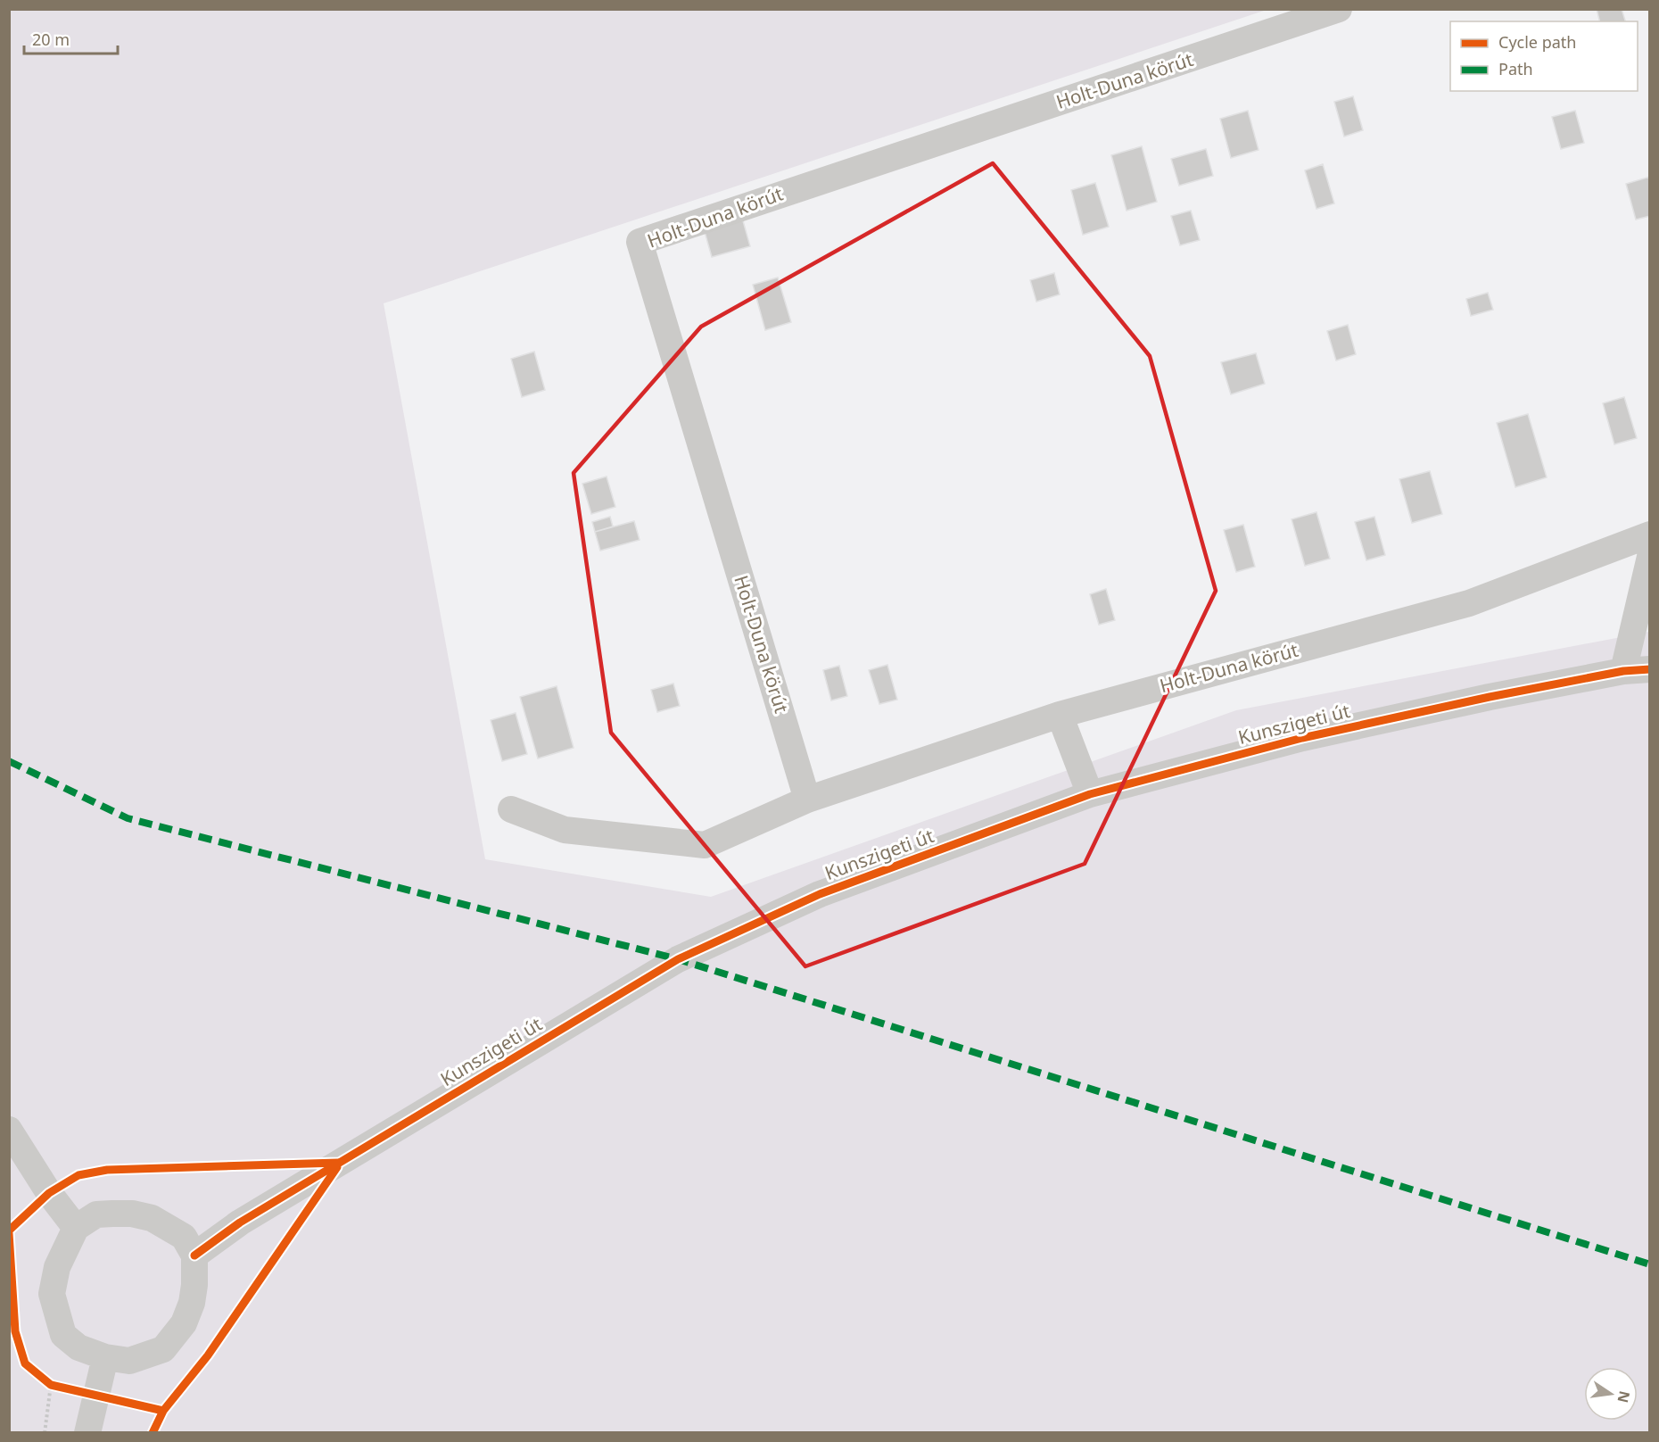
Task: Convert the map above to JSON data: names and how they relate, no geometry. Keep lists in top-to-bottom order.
{
  "streets": {
    "street": ["Holt-Duna körút", "Kunszigeti út"]
  },
  "legend": ["Cycle path", "Path"],
  "scale_bar": "20 m",
  "north": "right"
}
